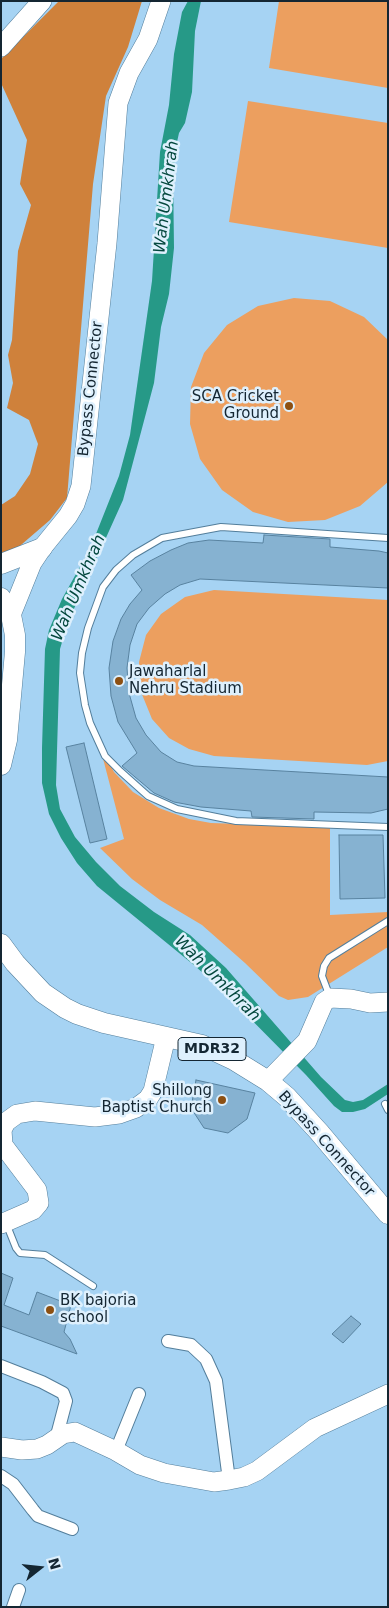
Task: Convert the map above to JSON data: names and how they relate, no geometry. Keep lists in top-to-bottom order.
{
  "streets": {
    "main road": ["Bypass Connector", "MDR32"]
  },
  "water": ["Wah Umkhrah"],
  "places": [
    "SCA Cricket Ground",
    "Jawaharlal Nehru Stadium",
    "Shillong Baptist Church",
    "BK bajoria school"
  ],
  "north": "right"
}
